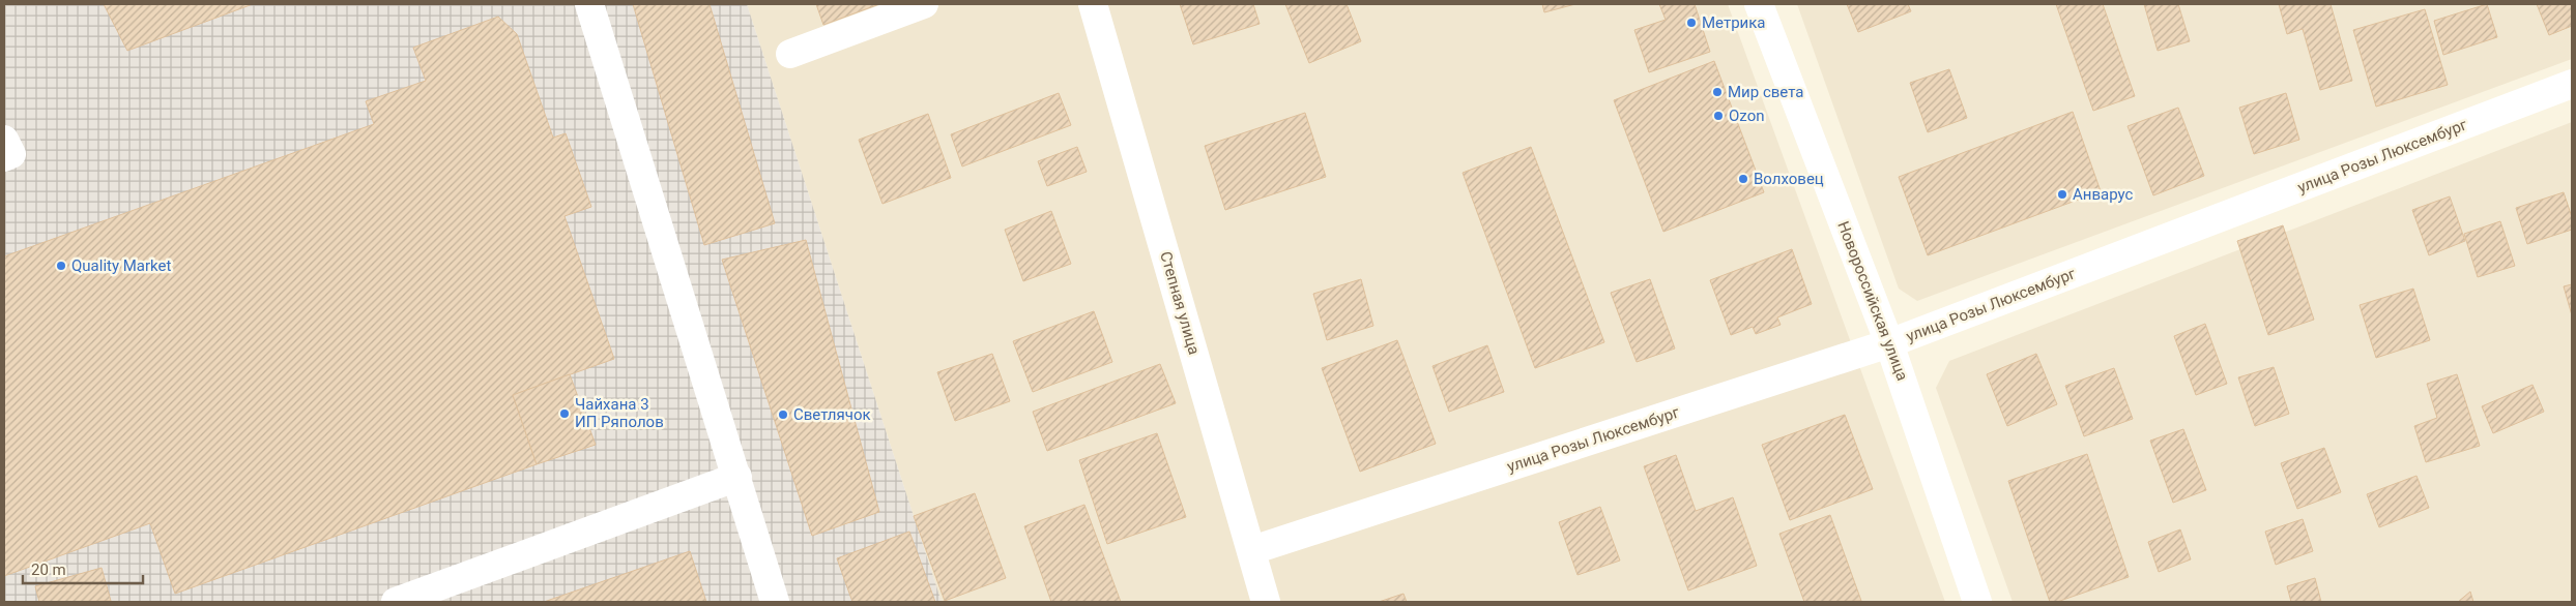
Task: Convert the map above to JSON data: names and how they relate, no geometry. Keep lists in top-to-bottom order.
{
  "streets": {
    "street": ["улица Розы Люксембург", "Новороссийская улица", "Степная улица"]
  },
  "crossings": [
    ["улица Розы Люксембург", "Новороссийская улица"],
    ["улица Розы Люксембург", "Степная улица"]
  ],
  "places": [
    "Метрика",
    "Мир света",
    "Ozon",
    "Волховец",
    "Анварус",
    "Quality Market",
    "Чайхана 3 ИП Ряполов",
    "Светлячок"
  ],
  "scale_bar": "20 m"
}
